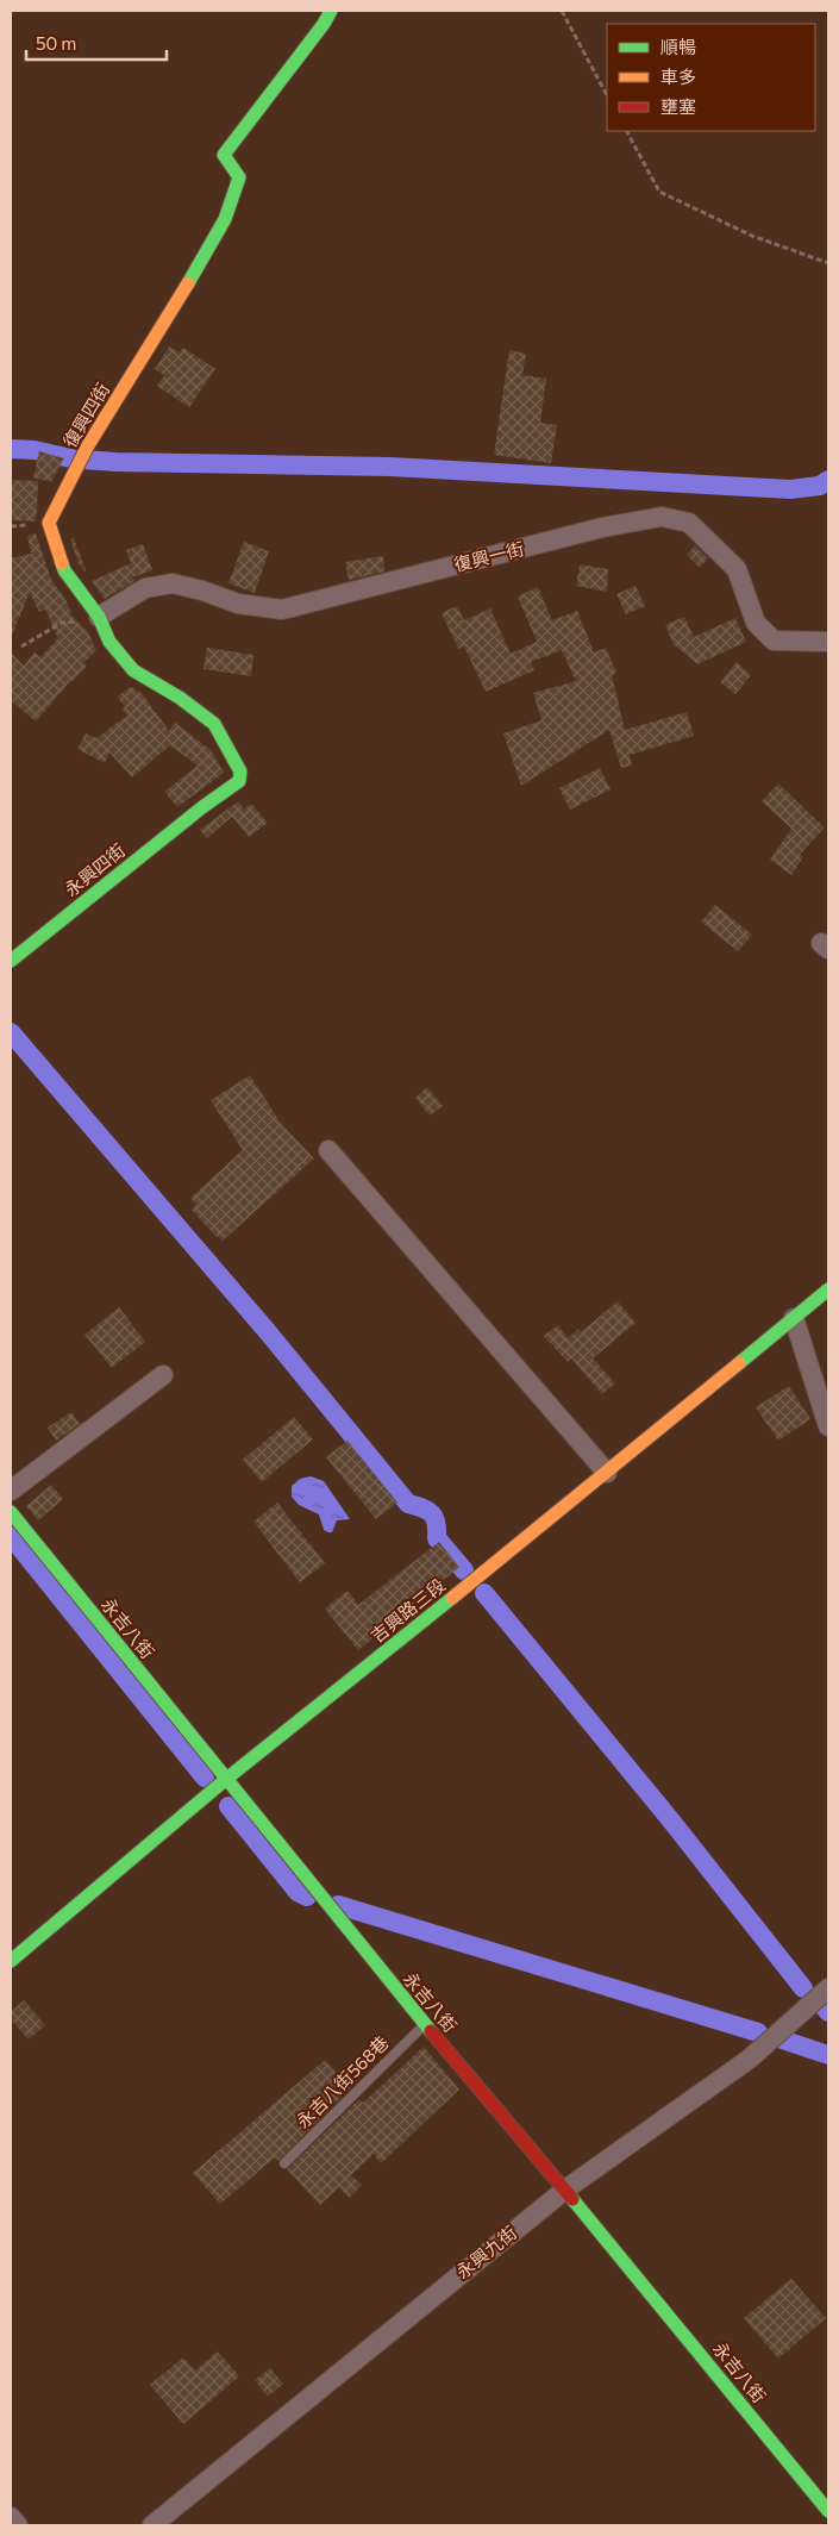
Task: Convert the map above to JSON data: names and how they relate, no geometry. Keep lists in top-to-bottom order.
{
  "streets": {
    "street": [
      "復興四街",
      "復興一街",
      "永興四街",
      "吉興路三段",
      "永吉八街",
      "永興九街"
    ],
    "lane": ["永吉八街568巷"]
  },
  "crossings": [
    ["復興四街", "復興一街"],
    ["復興四街", "永興四街"],
    ["吉興路三段", "永吉八街"],
    ["永吉八街", "永吉八街568巷"],
    ["永吉八街", "永興九街"]
  ],
  "legend": ["順暢", "車多", "壅塞"],
  "scale_bar": "50 m"
}
